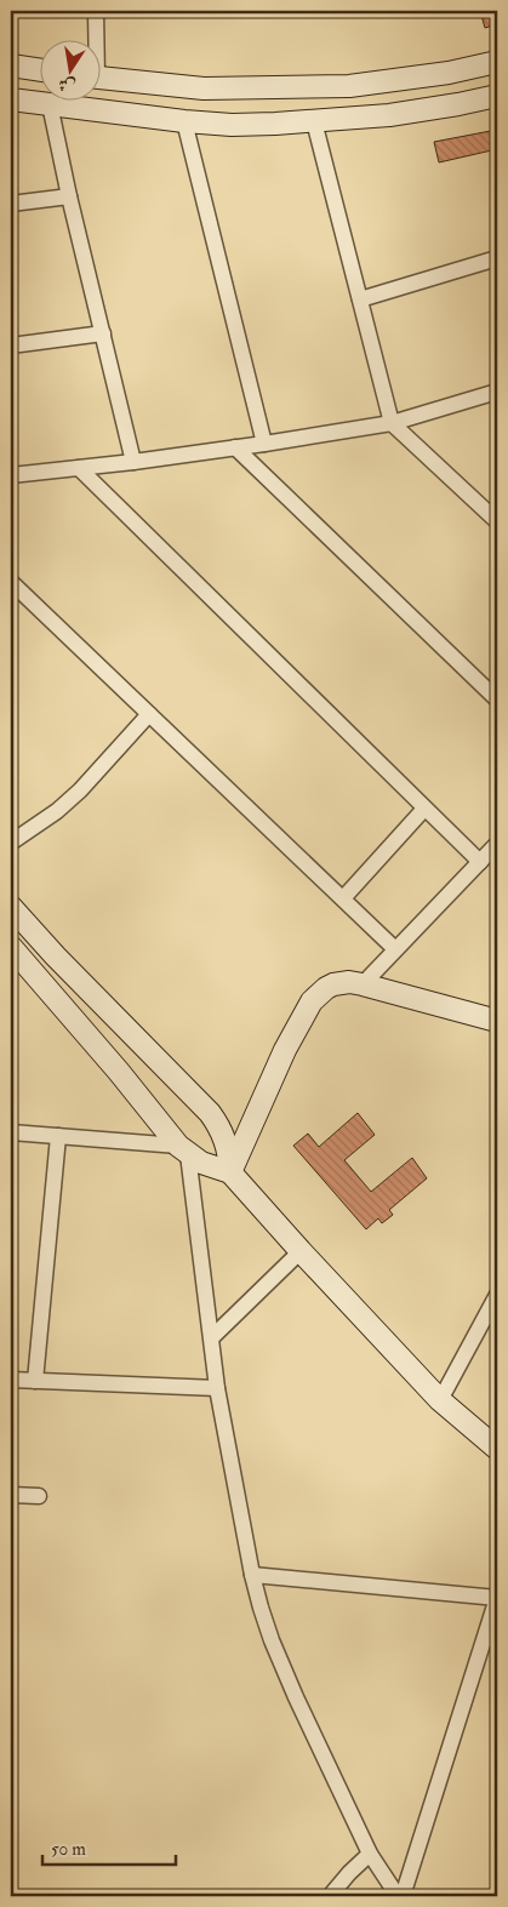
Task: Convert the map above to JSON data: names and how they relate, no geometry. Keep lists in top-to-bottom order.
{
  "scale_bar": "50 m",
  "north": "bottom"
}
